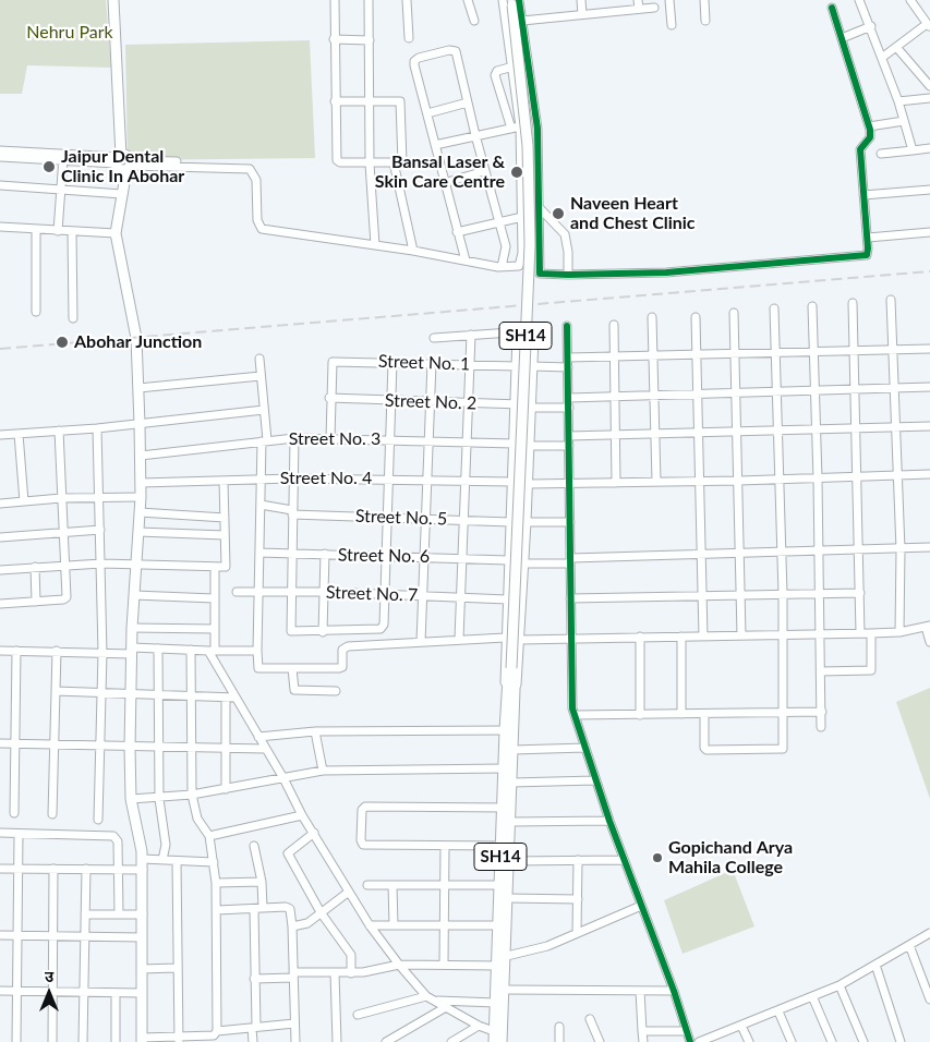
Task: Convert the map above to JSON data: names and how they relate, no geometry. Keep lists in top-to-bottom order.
{
  "streets": {
    "main road": ["SH14"],
    "street": [
      "Street No. 1",
      "Street No. 2",
      "Street No. 3",
      "Street No. 4",
      "Street No. 5",
      "Street No. 6",
      "Street No. 7"
    ]
  },
  "crossings": [
    ["Street No. 1", "Street No. 2"]
  ],
  "parks": ["Nehru Park"],
  "places": [
    "Jaipur Dental Clinic In Abohar",
    "Bansal Laser & Skin Care Centre",
    "Naveen Heart and Chest Clinic",
    "Abohar Junction",
    "Gopichand Arya Mahila College"
  ],
  "north": "top"
}
